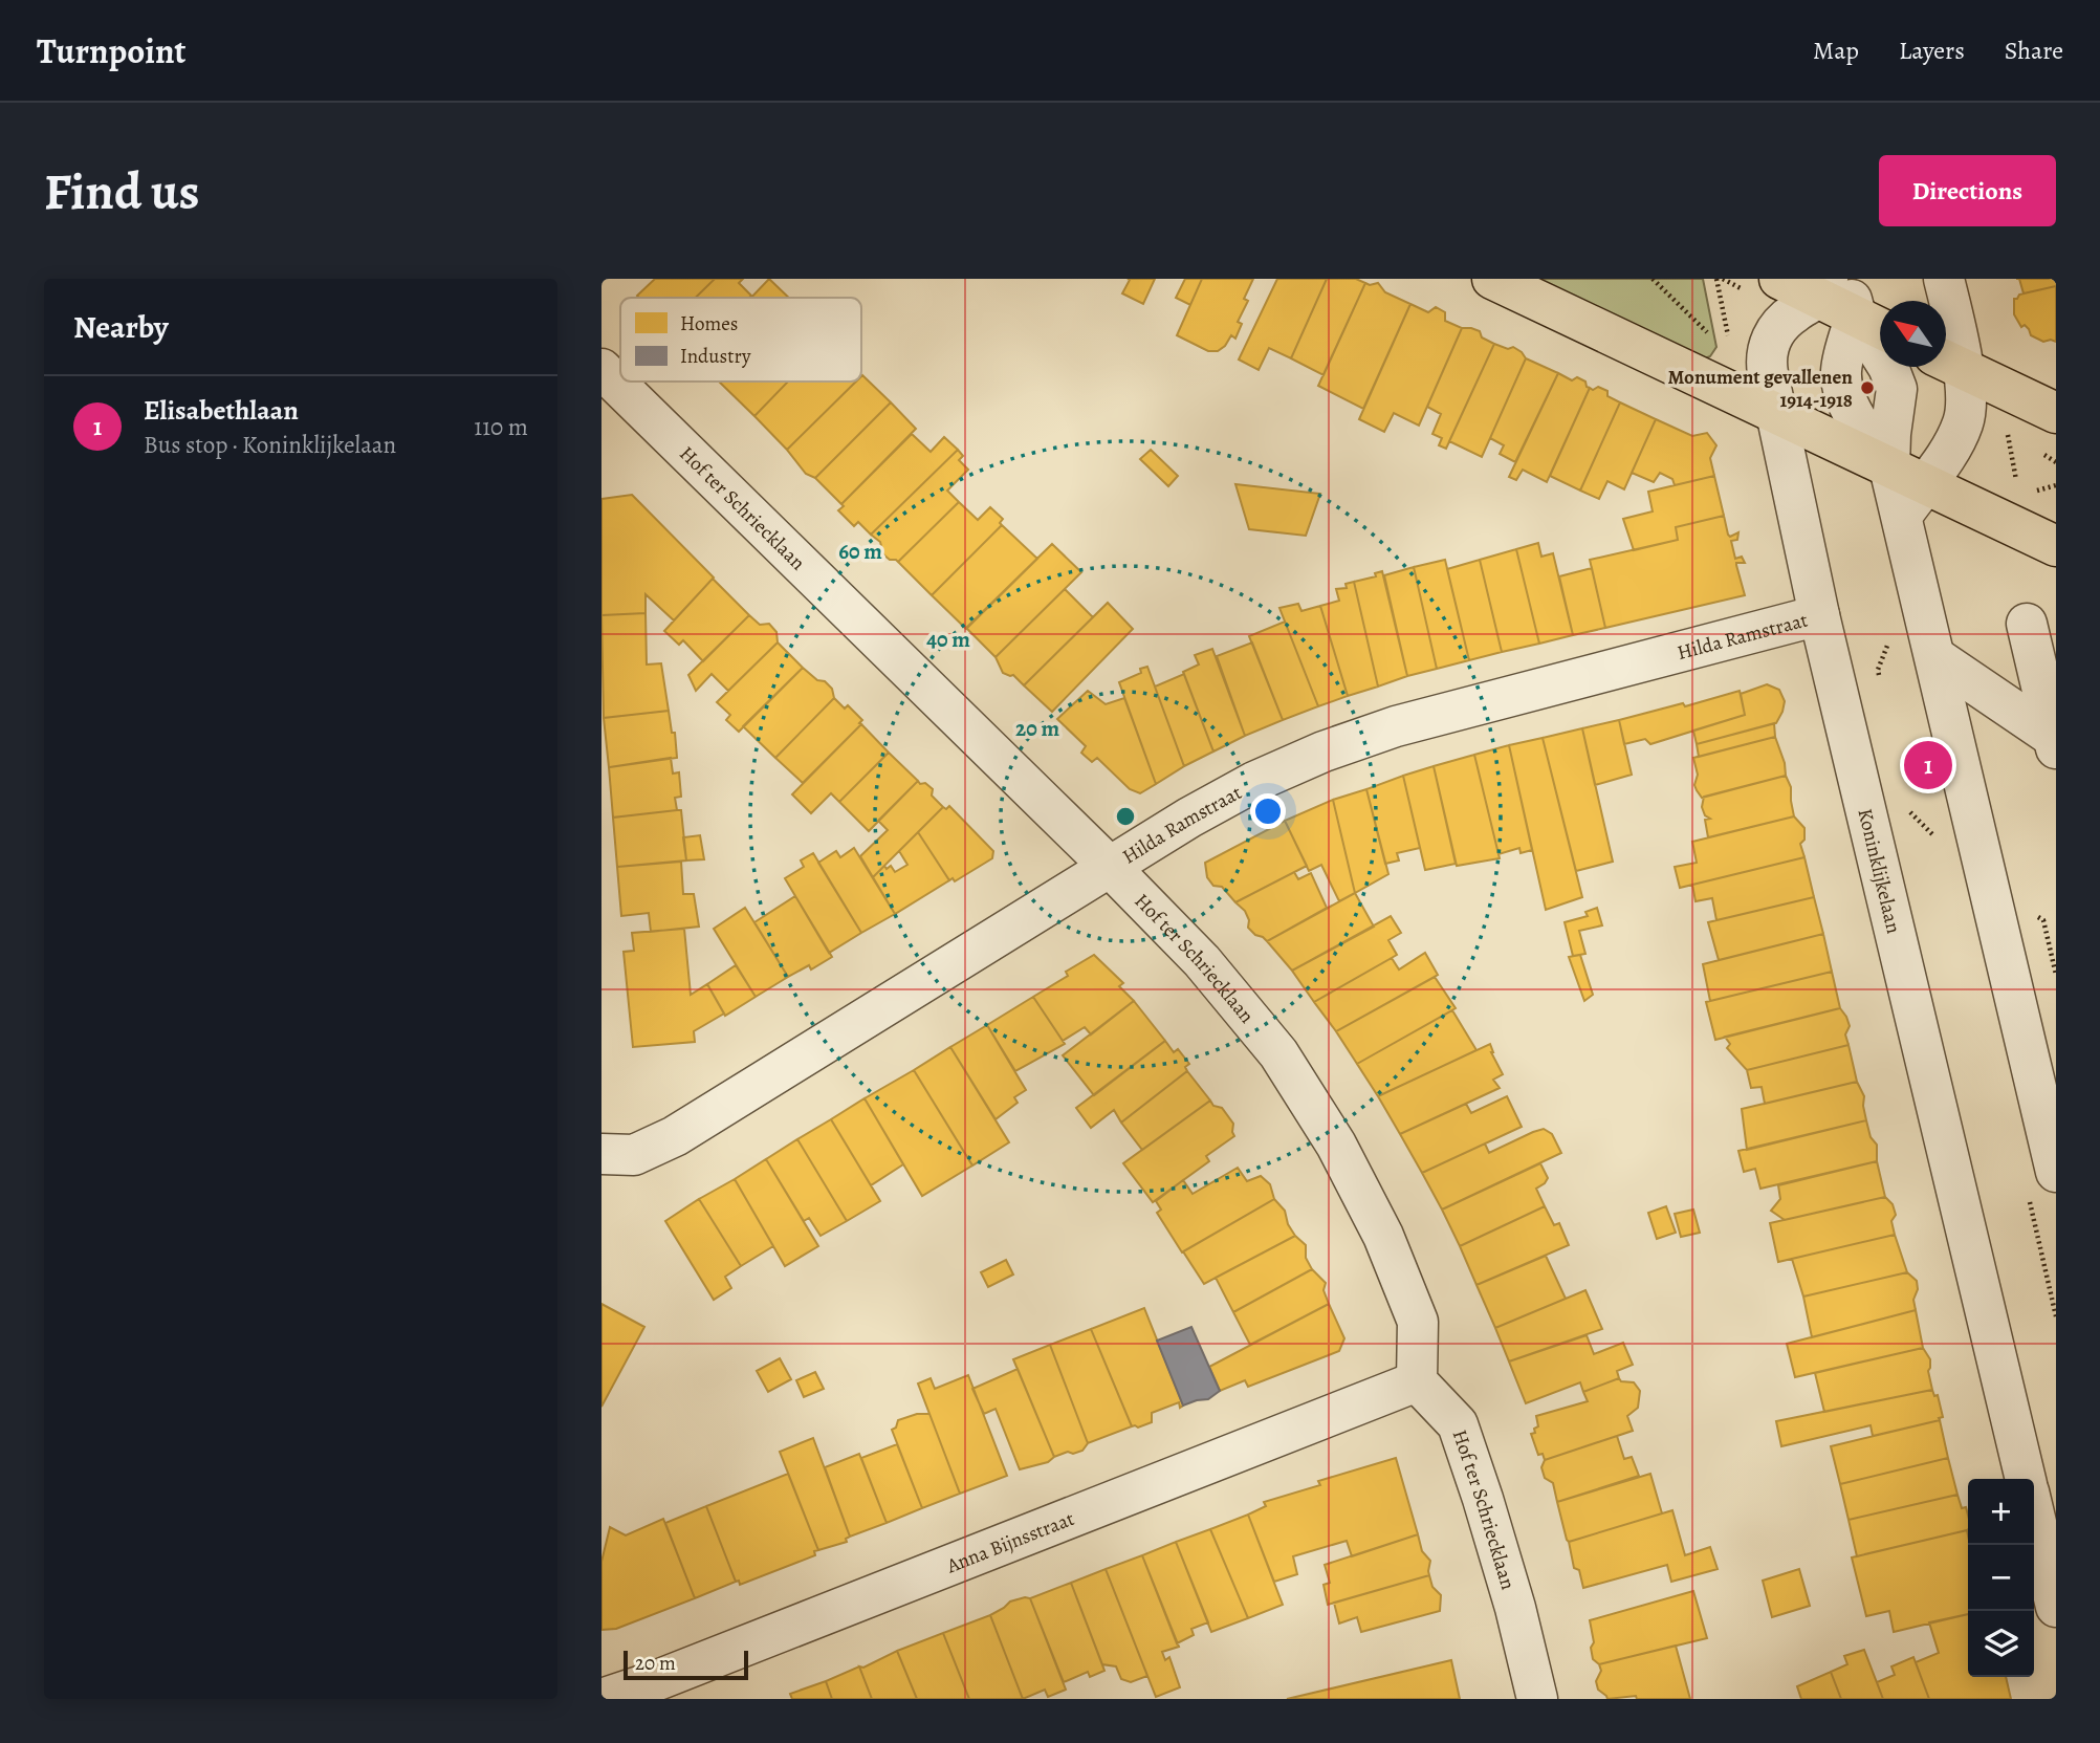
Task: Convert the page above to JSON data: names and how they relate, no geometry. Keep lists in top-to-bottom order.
{
  "streets": {
    "street": [
      "Hof ter Schriecklaan",
      "Hilda Ramstraat",
      "Koninklijkelaan",
      "Anna Bijnsstraat"
    ]
  },
  "crossings": [
    ["Hof ter Schriecklaan", "Hilda Ramstraat"],
    ["Hof ter Schriecklaan", "Anna Bijnsstraat"],
    ["Hilda Ramstraat", "Koninklijkelaan"]
  ],
  "places": ["Monument gevallenen 1914-1918"],
  "legend": ["Homes", "Industry"],
  "scale_bar": "20 m",
  "north": "top left",
  "page": {
    "header": "Turnpoint",
    "nav": ["Map", "Layers", "Share"],
    "buttons": "Directions",
    "title": "Find us",
    "heading": "Nearby",
    "list": [
      {
        "mark": "1",
        "name": "Elisabethlaan",
        "note": "Bus stop · Koninklijkelaan",
        "value": "110 m"
      }
    ],
    "pins": "1",
    "map_buttons": ["+", "−"],
    "scale": "20 m"
  },
  "rings": ["60 m", "40 m", "20 m"]
}
